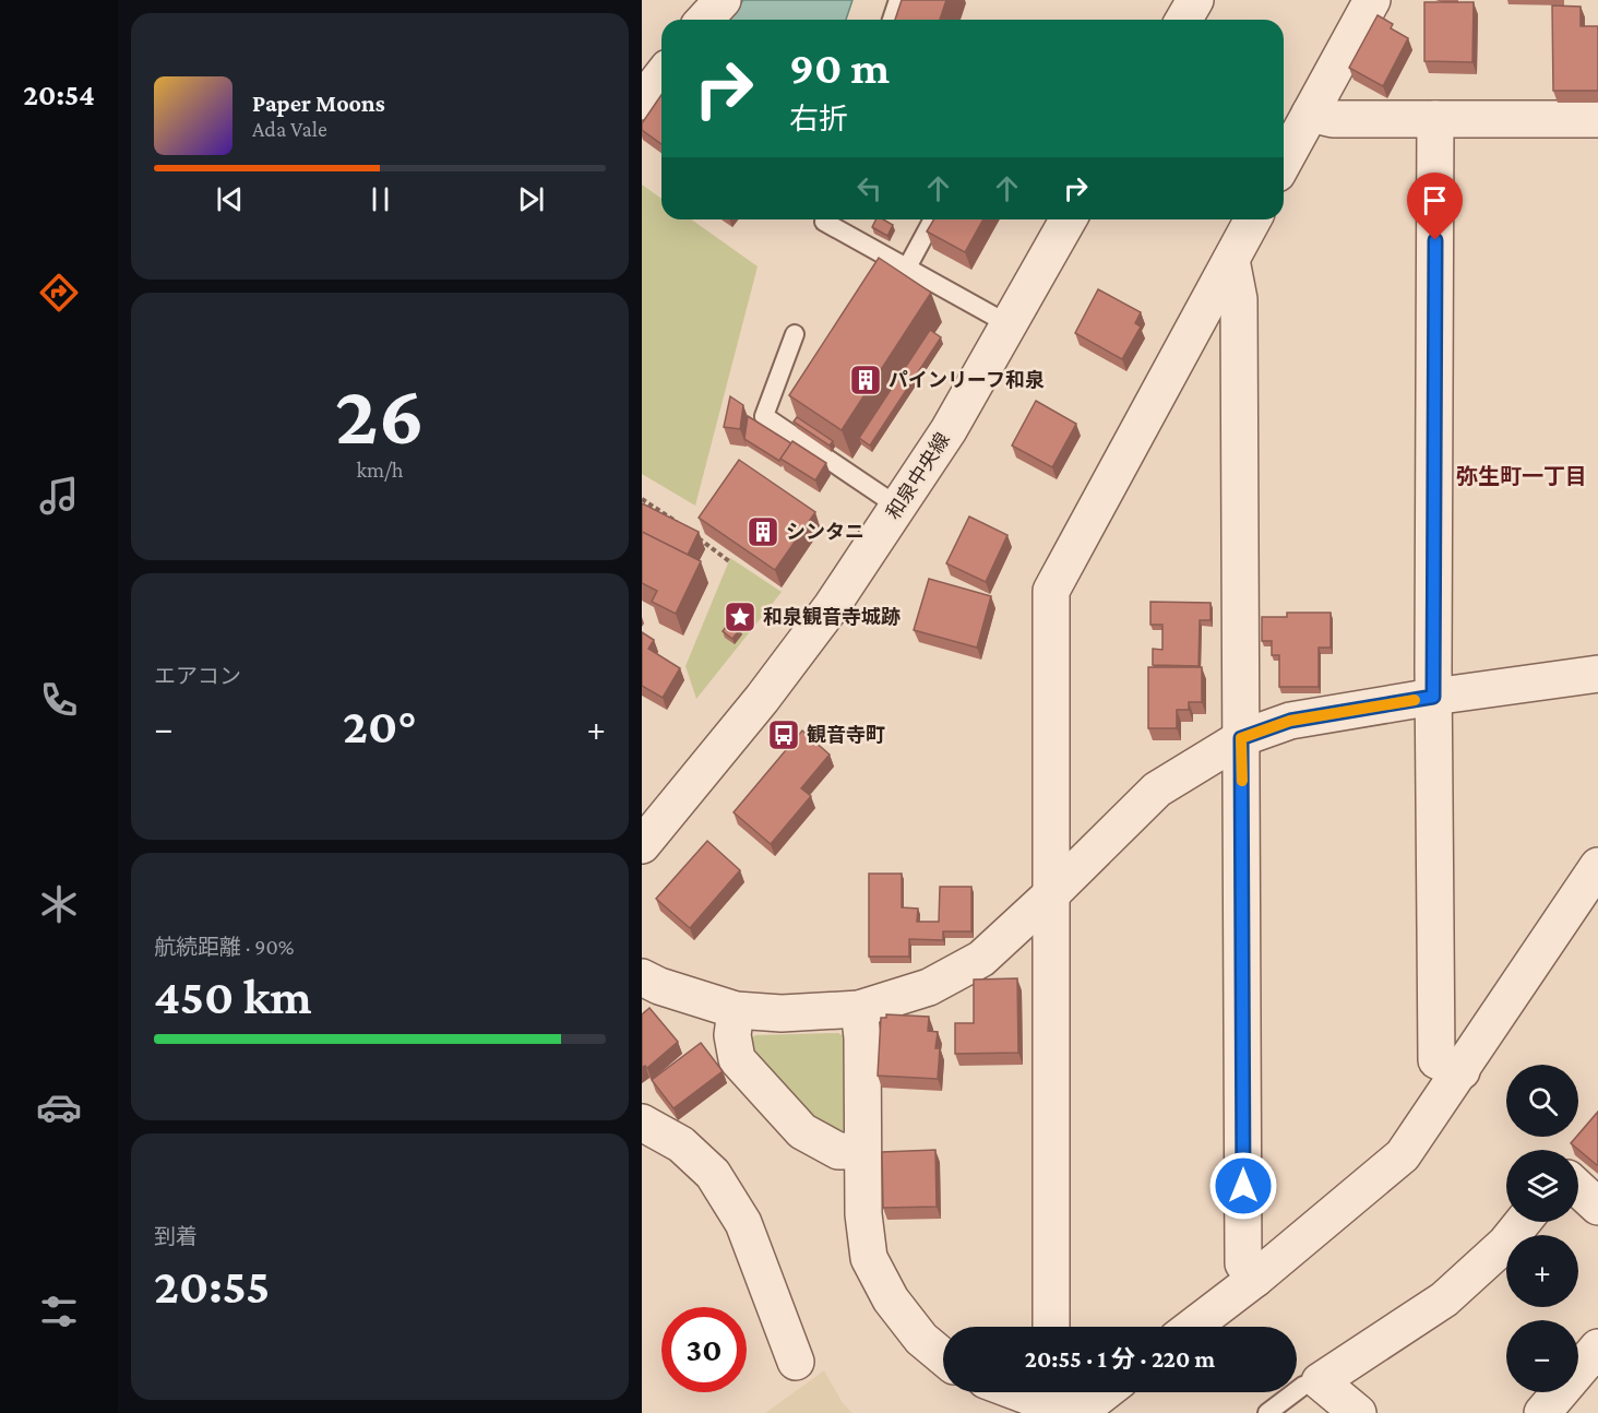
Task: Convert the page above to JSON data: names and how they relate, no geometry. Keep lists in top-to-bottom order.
{
  "streets": {
    "street": ["和泉中央線"]
  },
  "districts": ["弥生町一丁目"],
  "places": {
    "building": ["パインリーフ和泉", "シンタニ"],
    "place": ["和泉観音寺城跡"],
    "bus stop": ["観音寺町"]
  },
  "page": {
    "tabs": "20:54",
    "turn": ["90 m", "右折"],
    "song": ["Paper Moons", "Ada Vale"],
    "tile": [
      ["26", "km/h"],
      "エアコン",
      ["航続距離 · 90%", "450 km"],
      ["到着", "20:55"]
    ],
    "heat": ["−", "20°", "+"],
    "map_buttons": ["+", "−"],
    "limit": "30",
    "trip": "20:55 · 1 分 · 220 m"
  }
}
